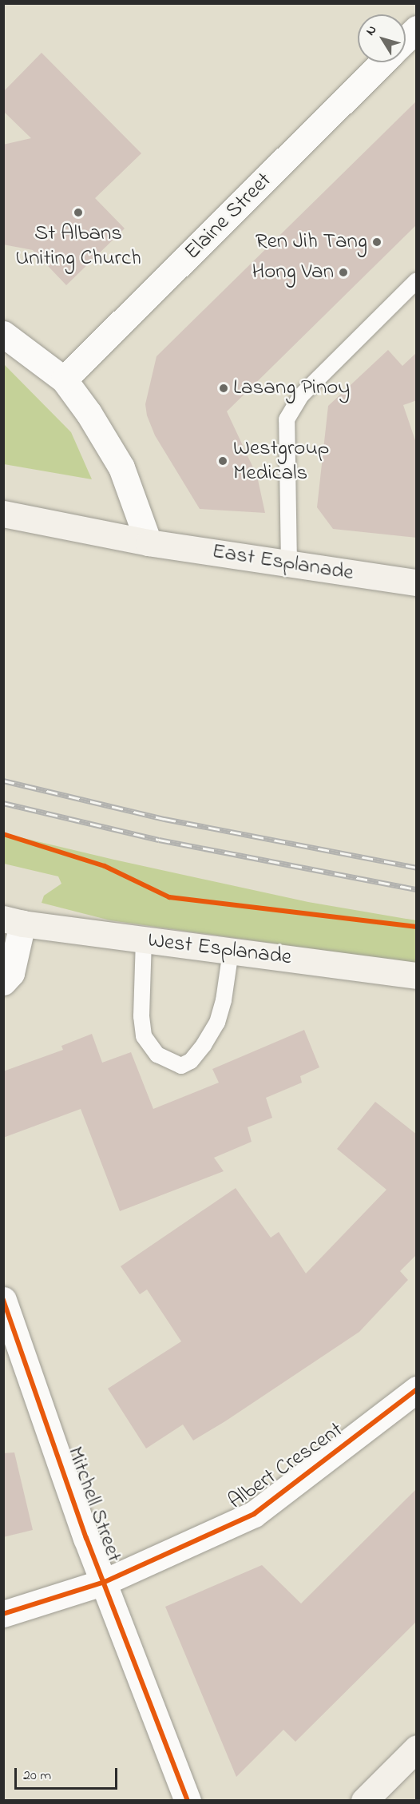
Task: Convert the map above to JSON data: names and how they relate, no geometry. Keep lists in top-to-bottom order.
{
  "streets": {
    "street": [
      "Elaine Street",
      "East Esplanade",
      "West Esplanade",
      "Albert Crescent",
      "Mitchell Street"
    ]
  },
  "crossings": [
    ["Albert Crescent", "Mitchell Street"]
  ],
  "places": [
    "St Albans Uniting Church",
    "Ren Jih Tang",
    "Hong Van",
    "Lasang Pinoy",
    "Westgroup Medicals"
  ],
  "scale_bar": "20 m",
  "north": "top left"
}
